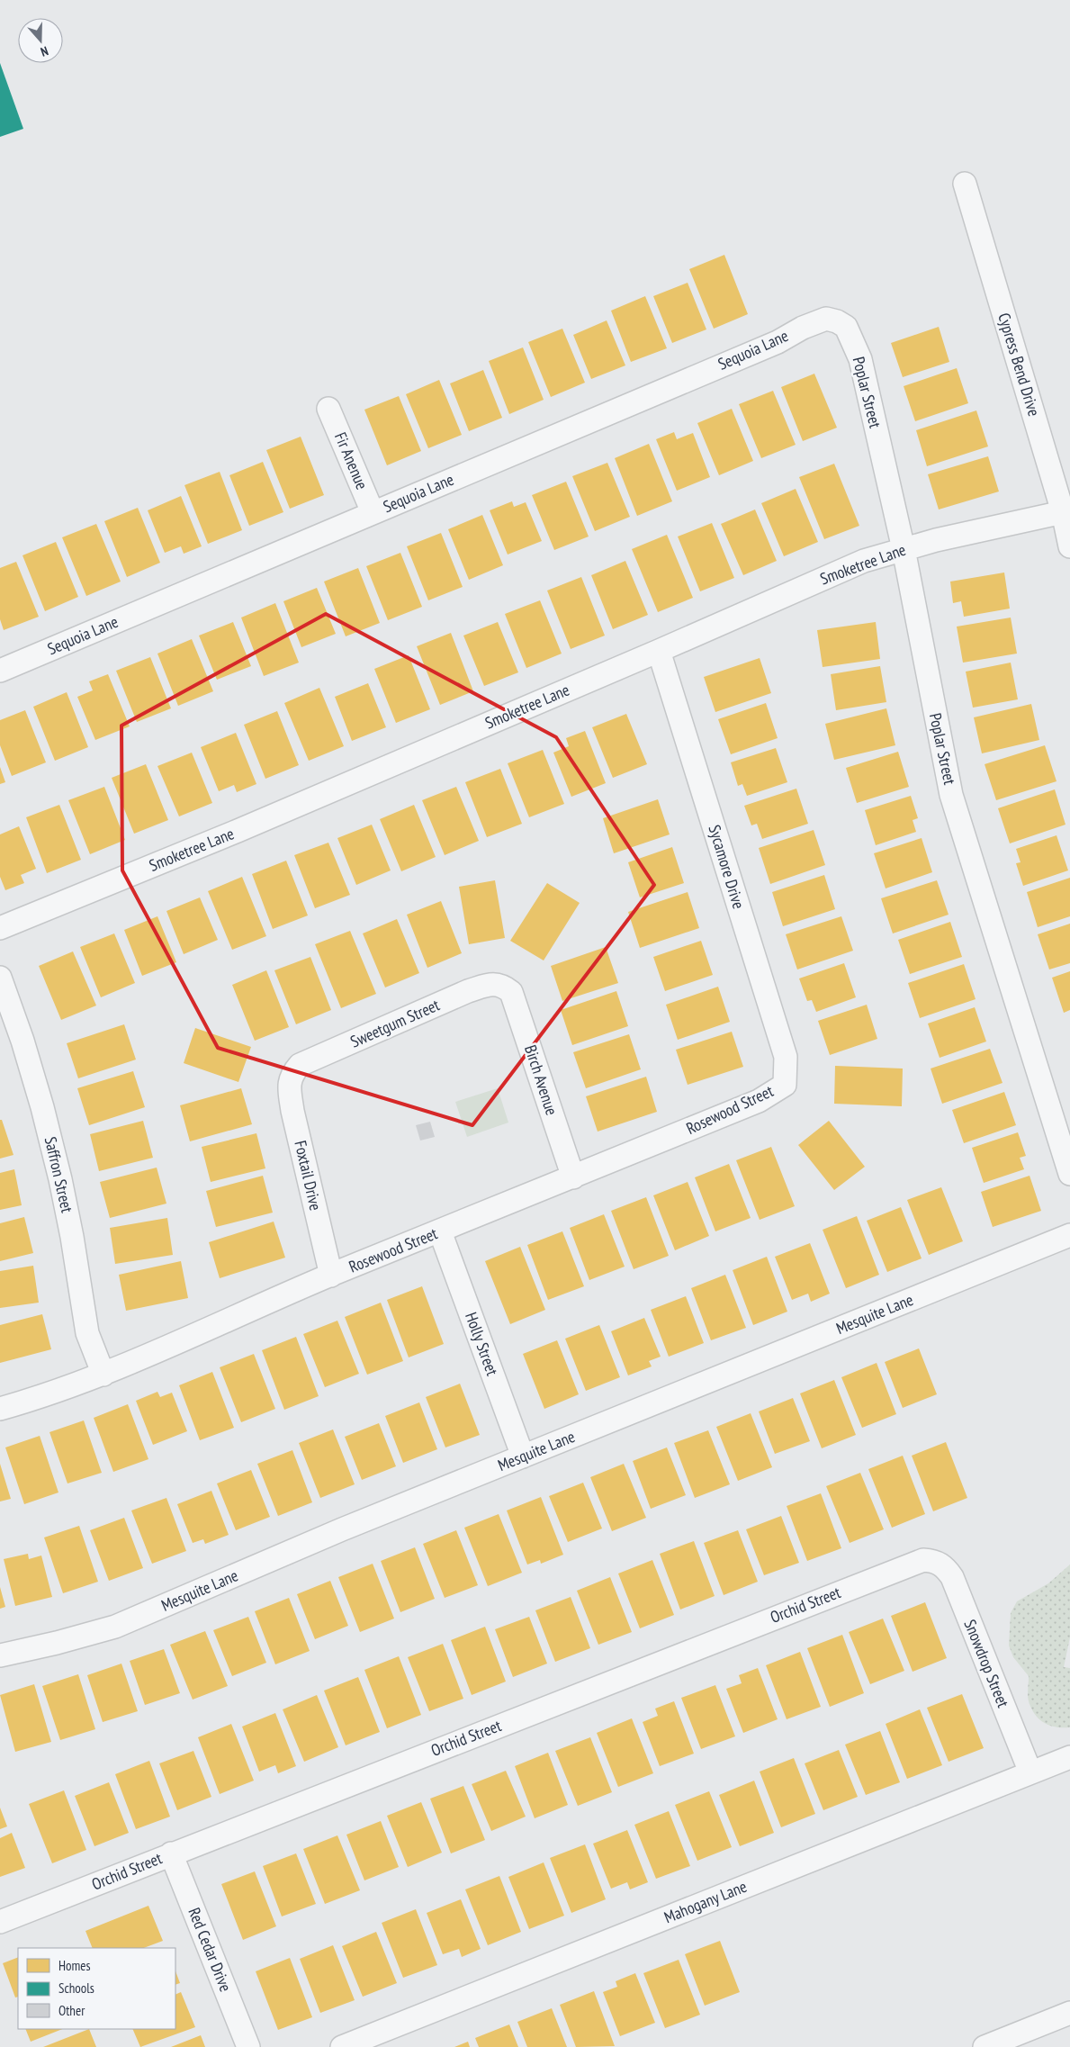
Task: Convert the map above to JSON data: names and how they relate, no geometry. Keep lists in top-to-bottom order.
{
  "streets": {
    "street": [
      "Sequoia Lane",
      "Cypress Bend Drive",
      "Poplar Street",
      "Fir Anenue",
      "Smoketree Lane",
      "Sycamore Drive",
      "Sweetgum Street",
      "Birch Avenue",
      "Rosewood Street",
      "Saffron Street",
      "Foxtail Drive",
      "Mesquite Lane",
      "Holly Street",
      "Orchid Street",
      "Snowdrop Street",
      "Mahogany Lane",
      "Red Cedar Drive"
    ]
  },
  "crossings": [
    ["Sequoia Lane", "Poplar Street"],
    ["Sequoia Lane", "Fir Anenue"],
    ["Cypress Bend Drive", "Smoketree Lane"],
    ["Poplar Street", "Smoketree Lane"],
    ["Smoketree Lane", "Sycamore Drive"],
    ["Sycamore Drive", "Rosewood Street"],
    ["Sweetgum Street", "Birch Avenue"],
    ["Sweetgum Street", "Foxtail Drive"],
    ["Birch Avenue", "Rosewood Street"],
    ["Rosewood Street", "Saffron Street"],
    ["Rosewood Street", "Foxtail Drive"],
    ["Rosewood Street", "Holly Street"],
    ["Mesquite Lane", "Holly Street"],
    ["Orchid Street", "Snowdrop Street"],
    ["Orchid Street", "Red Cedar Drive"],
    ["Snowdrop Street", "Mahogany Lane"]
  ],
  "legend": ["Homes", "Schools", "Other"],
  "north": "bottom"
}
